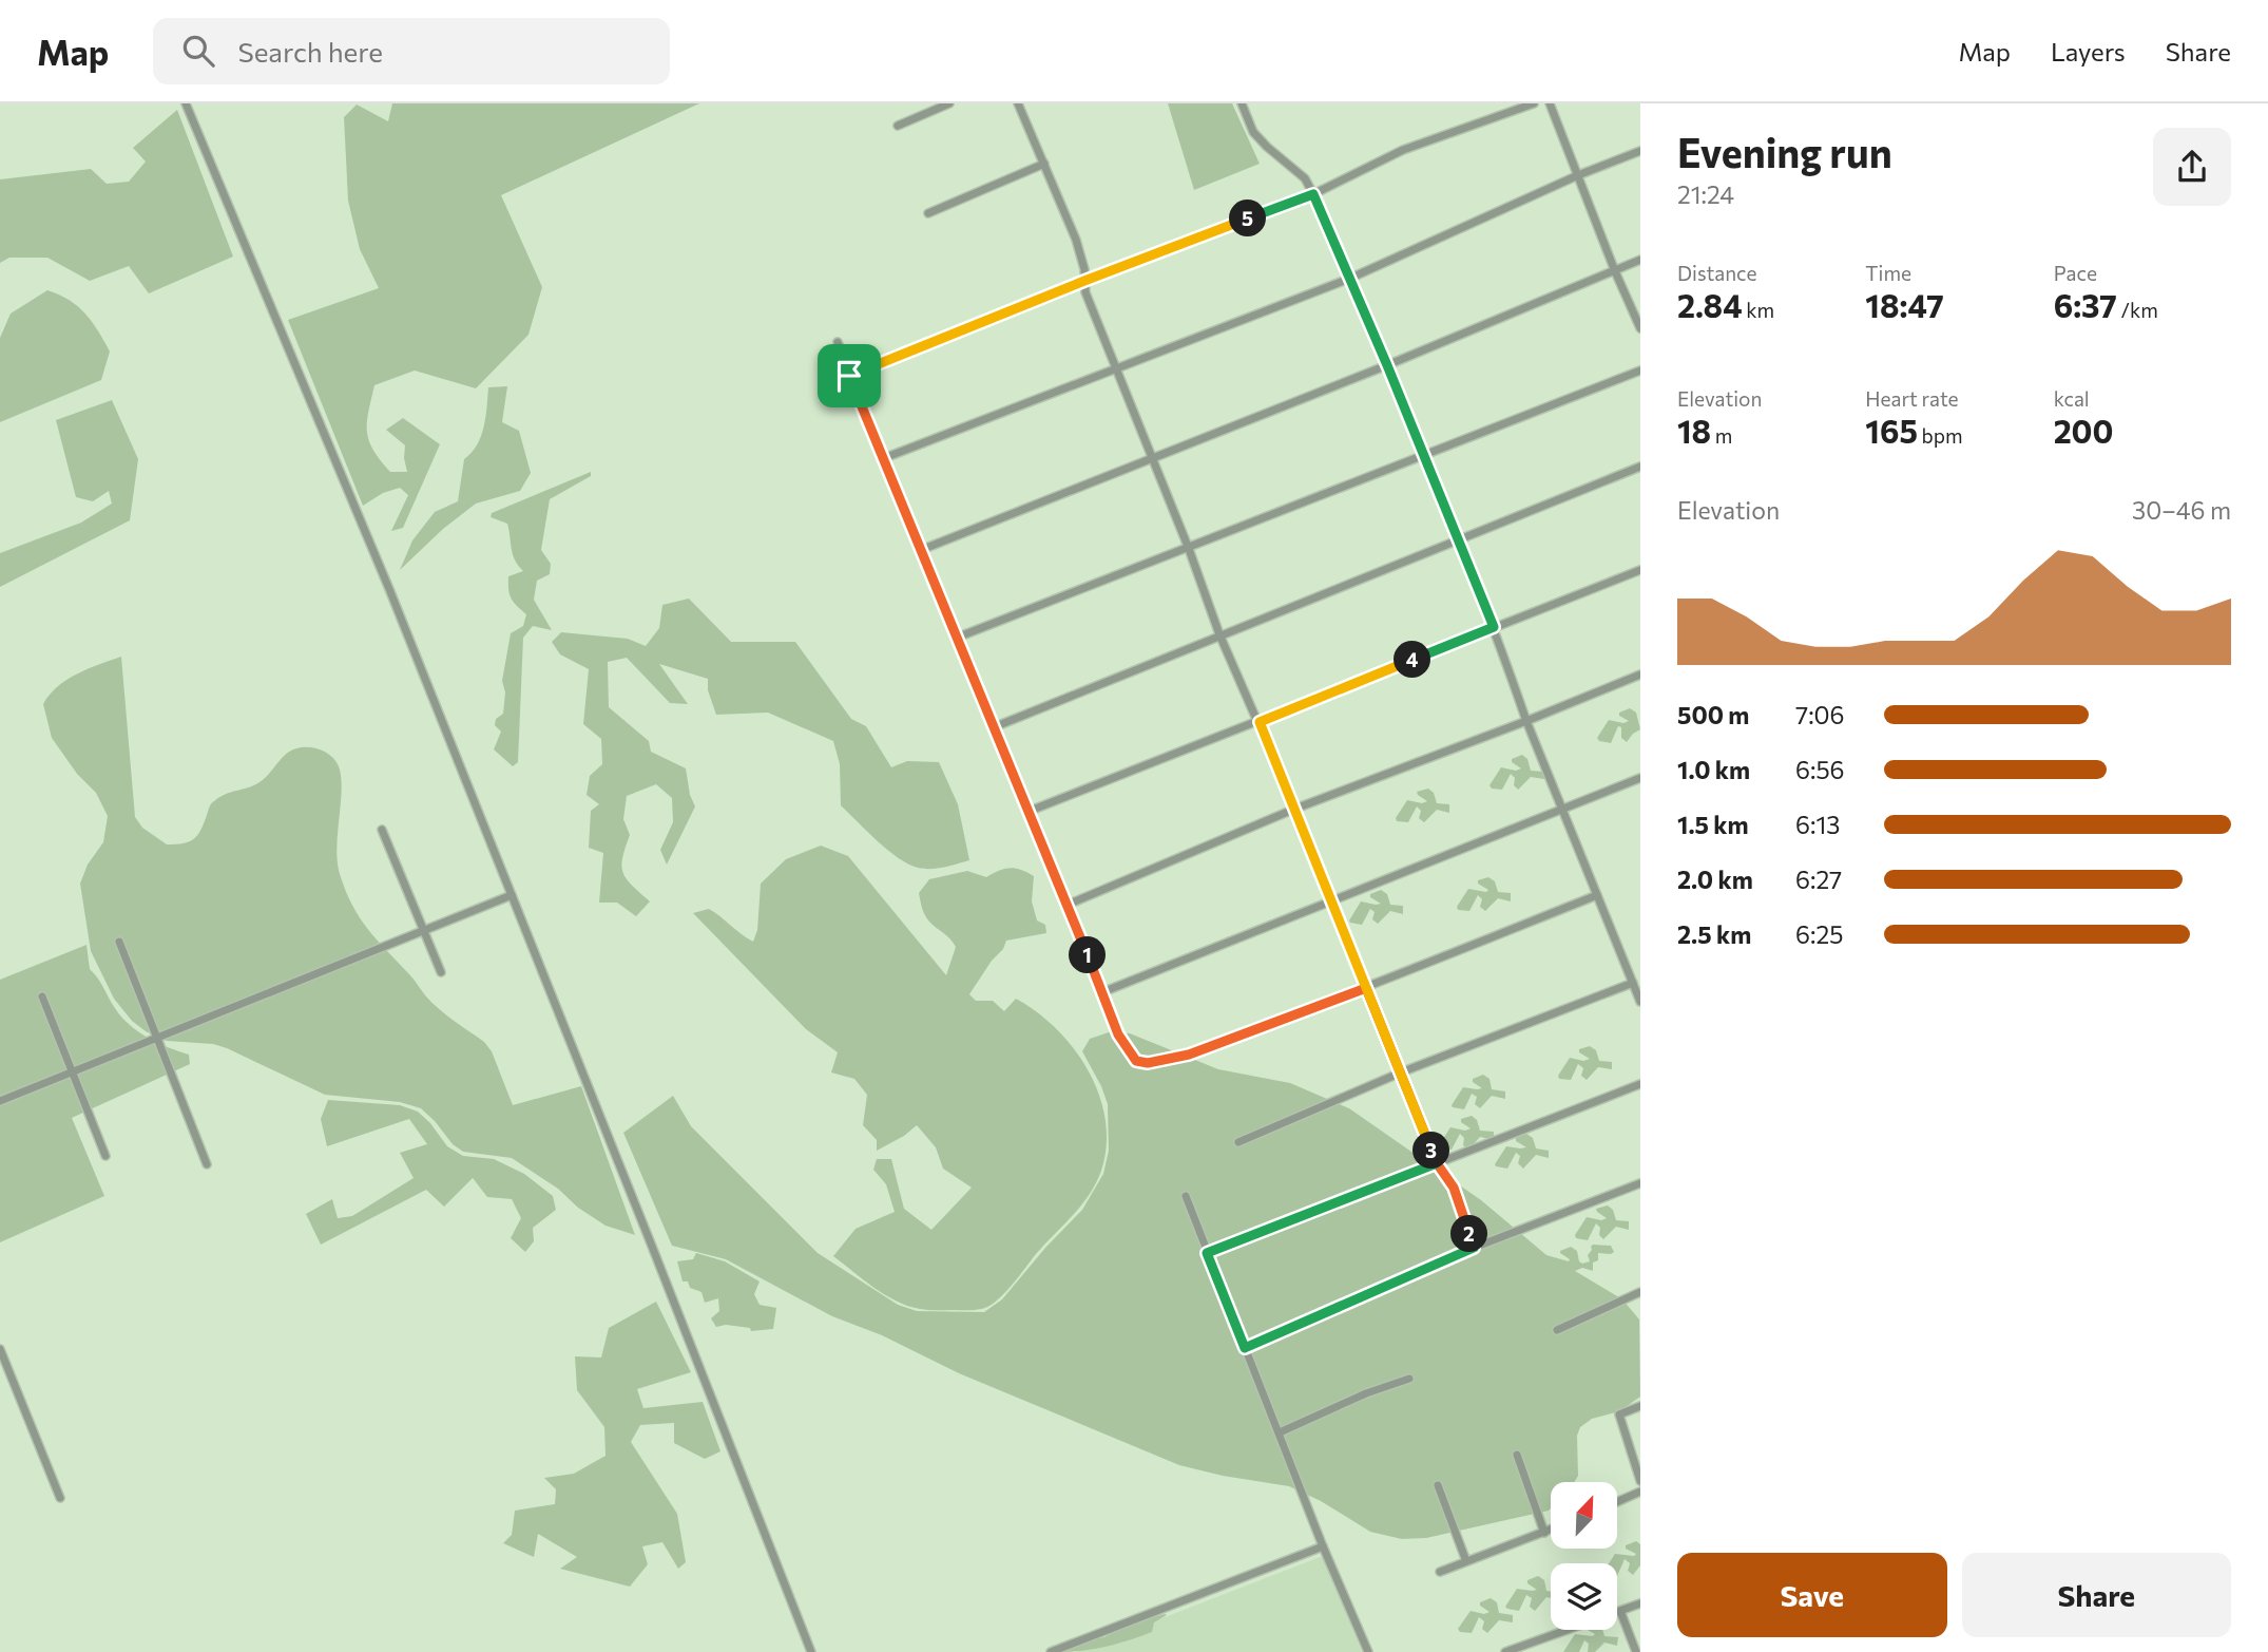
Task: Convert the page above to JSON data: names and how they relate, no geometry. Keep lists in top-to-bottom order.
{
  "north": "top right",
  "page": {
    "header": "Map",
    "search": "Search here",
    "nav": ["Map", "Layers", "Share"],
    "heading": ["Evening run", "21:24"],
    "pins": [
      "5",
      "4",
      "1",
      "3",
      "2"
    ],
    "stats": [
      ["Distance", "2.84 km"],
      ["Time", "18:47"],
      ["Pace", "6:37 /km"],
      ["Elevation", "18 m"],
      ["Heart rate", "165 bpm"],
      ["kcal", "200"]
    ],
    "chart": ["Elevation", "30–46 m"],
    "list": [
      {
        "name": "500 m",
        "note": "7:06"
      },
      {
        "name": "1.0 km",
        "note": "6:56"
      },
      {
        "name": "1.5 km",
        "note": "6:13"
      },
      {
        "name": "2.0 km",
        "note": "6:27"
      },
      {
        "name": "2.5 km",
        "note": "6:25"
      }
    ],
    "buttons": ["Save", "Share"]
  }
}
